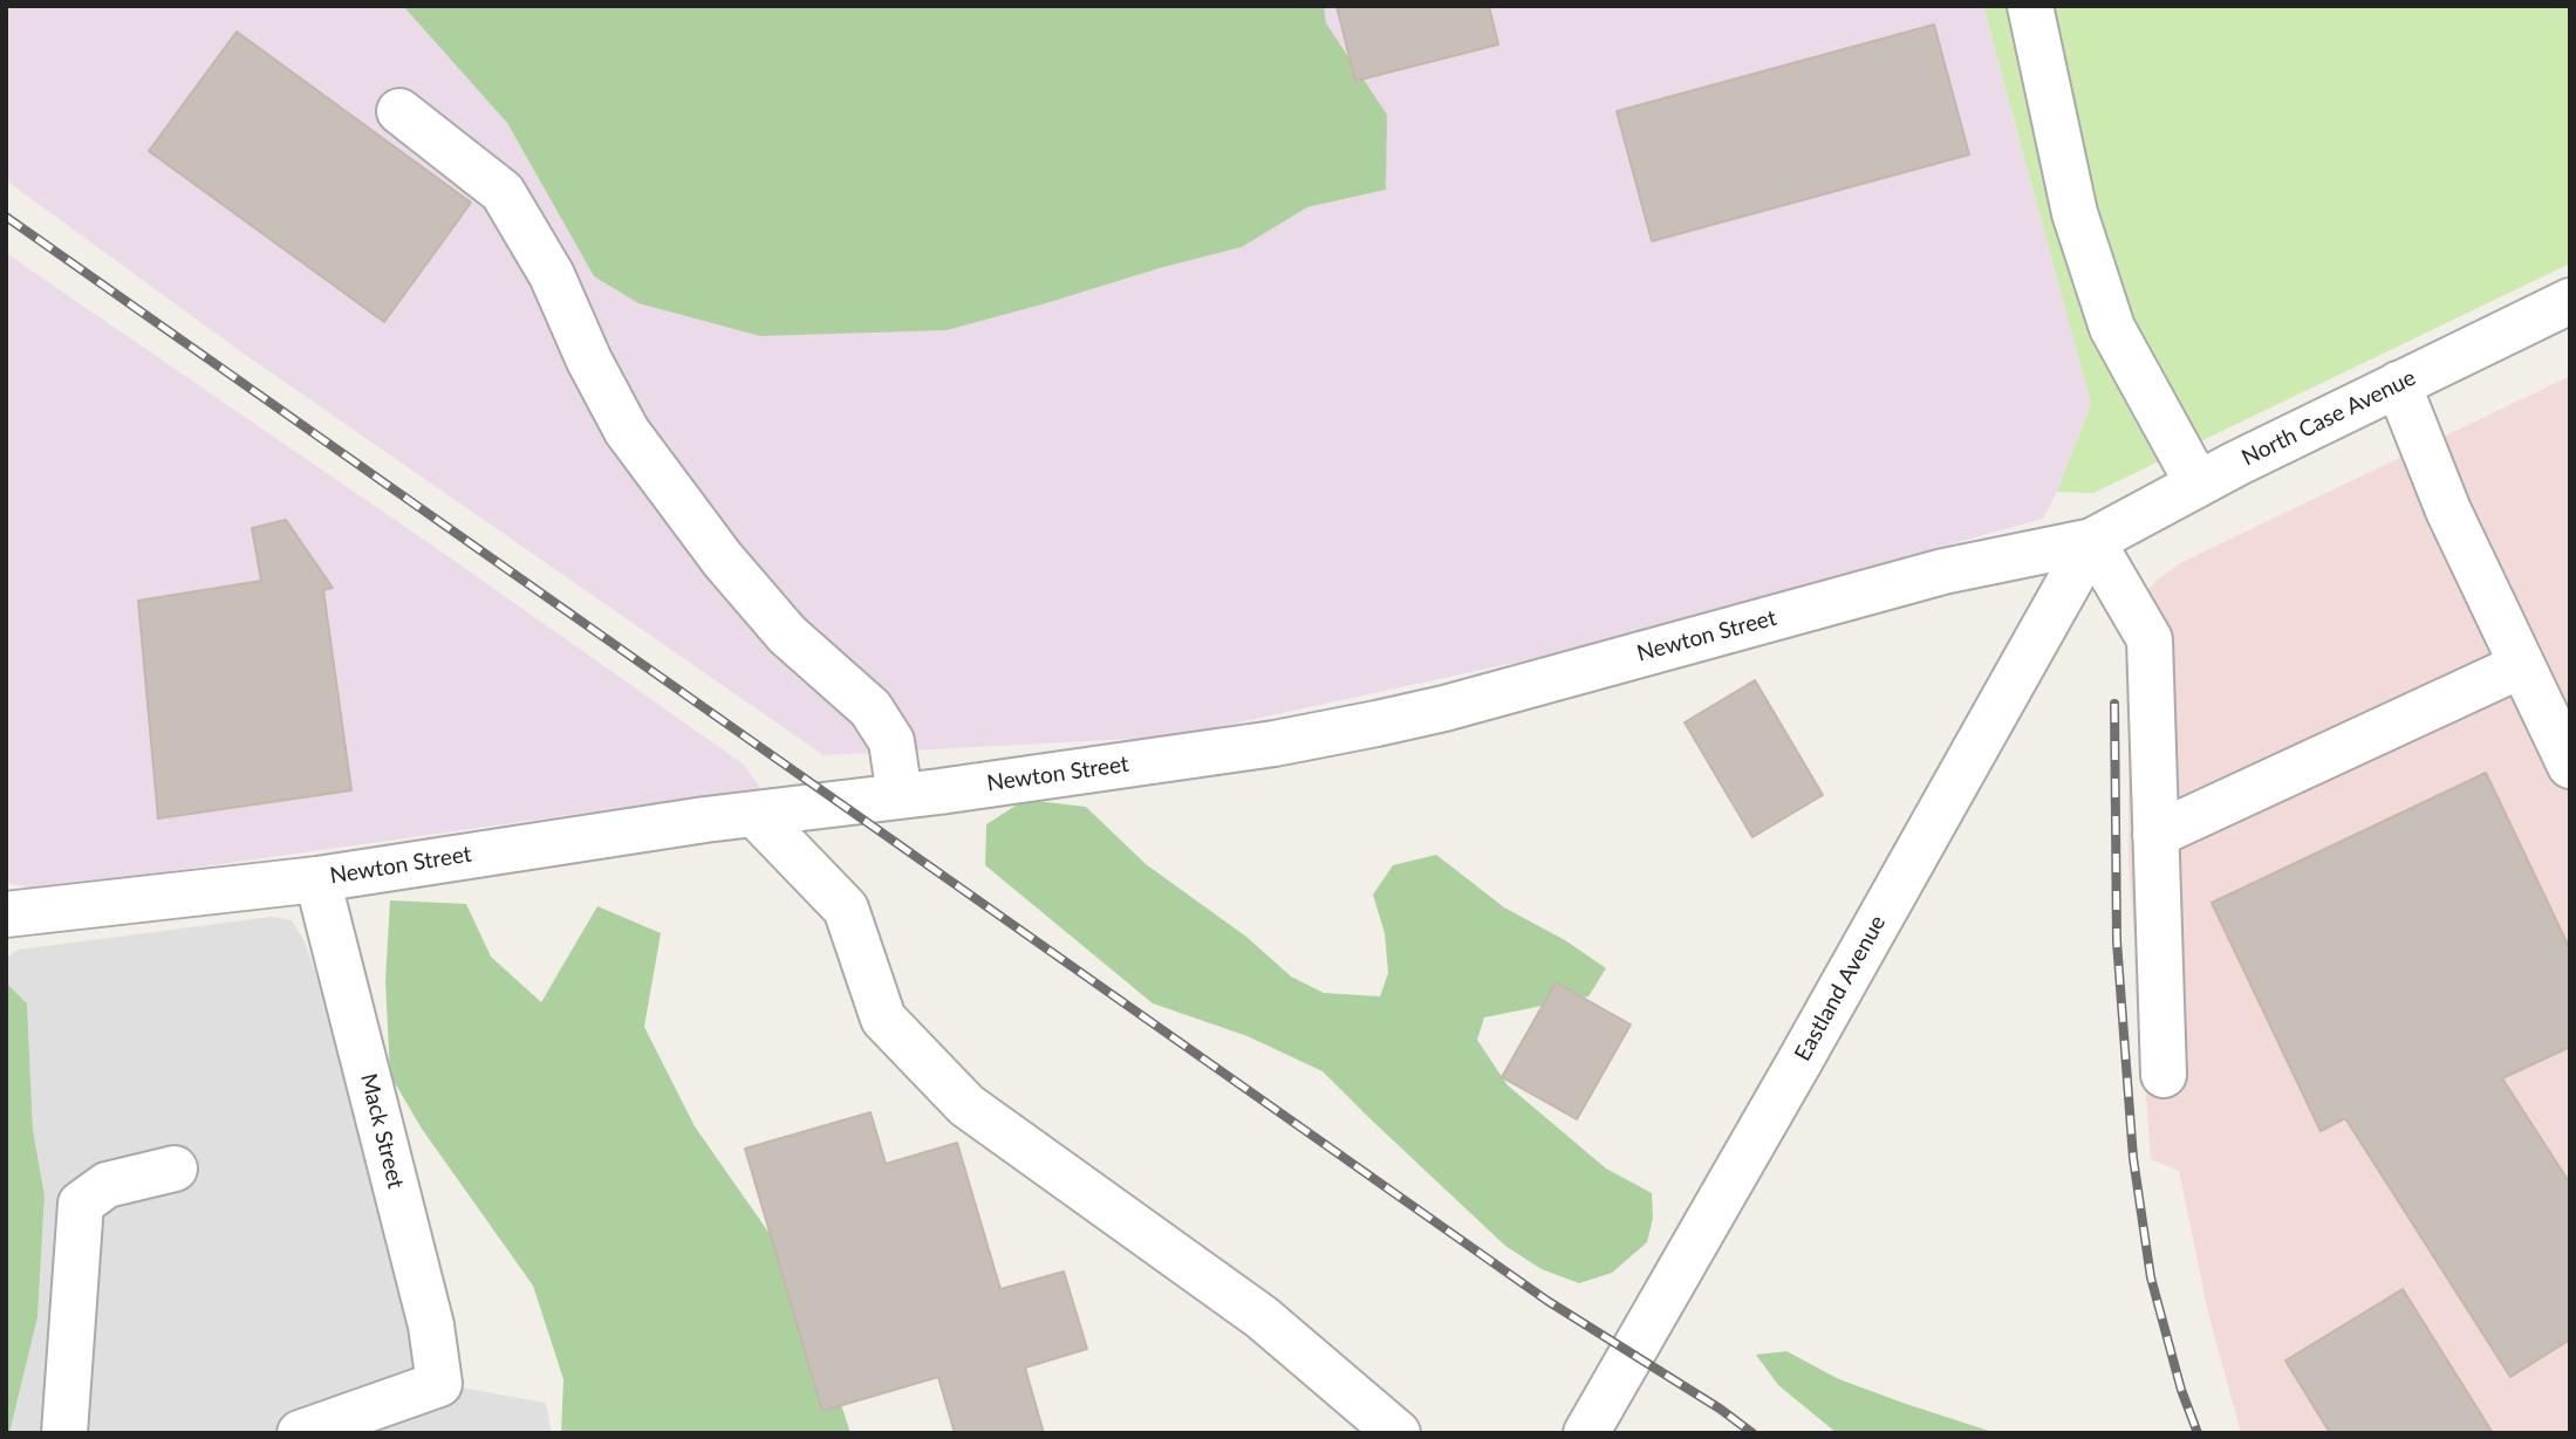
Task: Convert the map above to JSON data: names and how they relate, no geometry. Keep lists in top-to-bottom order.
{
  "streets": {
    "street": [
      "North Case Avenue",
      "Newton Street",
      "Eastland Avenue",
      "Mack Street"
    ]
  },
  "crossings": [
    ["North Case Avenue", "Newton Street"],
    ["North Case Avenue", "Eastland Avenue"],
    ["Newton Street", "Eastland Avenue"],
    ["Newton Street", "Mack Street"]
  ]
}
